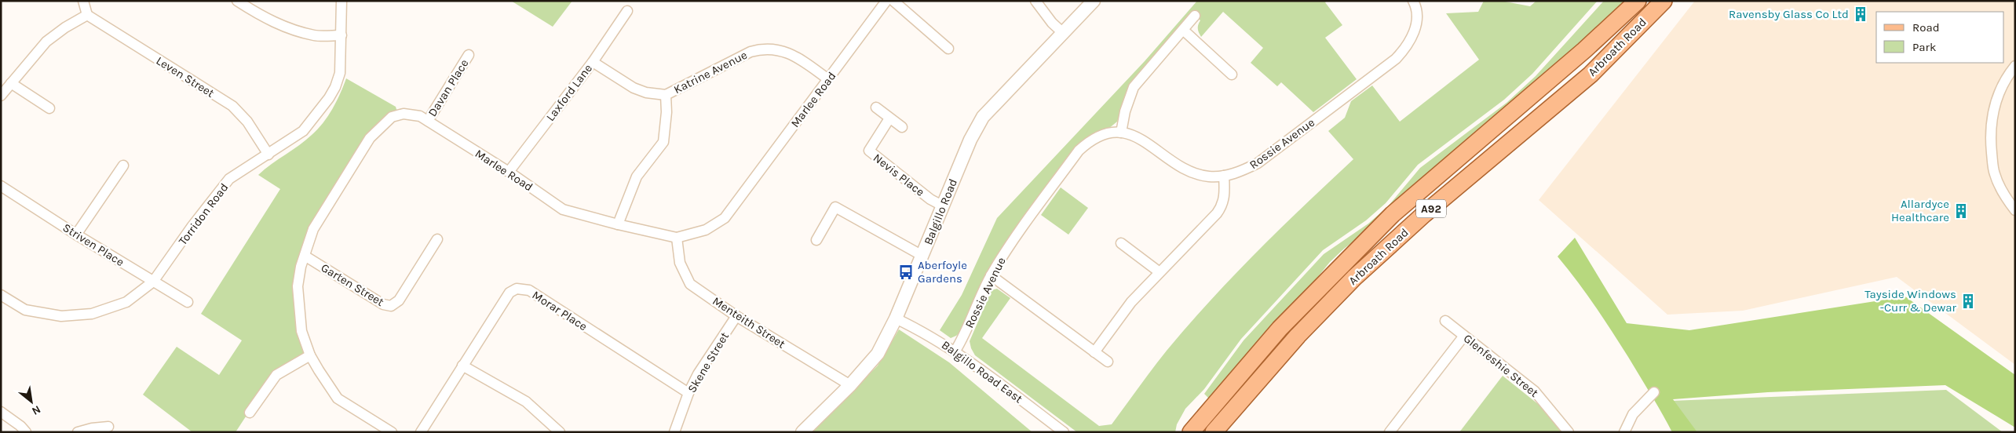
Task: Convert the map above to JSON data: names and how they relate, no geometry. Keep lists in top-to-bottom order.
{
  "streets": {
    "main road": ["Arbroath Road", "A92"],
    "street": [
      "Katrine Avenue",
      "Leven Street",
      "Davan Place",
      "Laxford Lane",
      "Marlee Road",
      "Rossie Avenue",
      "Nevis Place",
      "Balgillo Road",
      "Torridon Road",
      "Striven Place",
      "Garten Street",
      "Morar Place",
      "Menteith Street",
      "Skene Street",
      "Glenfeshie Street",
      "Balgillo Road East"
    ]
  },
  "crossings": [
    ["Katrine Avenue", "Laxford Lane"],
    ["Katrine Avenue", "Marlee Road"],
    ["Leven Street", "Torridon Road"],
    ["Davan Place", "Marlee Road"],
    ["Laxford Lane", "Marlee Road"],
    ["Marlee Road", "Garten Street"],
    ["Marlee Road", "Menteith Street"],
    ["Rossie Avenue", "Balgillo Road East"],
    ["Nevis Place", "Balgillo Road"],
    ["Balgillo Road", "Menteith Street"],
    ["Balgillo Road", "Balgillo Road East"],
    ["Torridon Road", "Striven Place"],
    ["Morar Place", "Skene Street"],
    ["Menteith Street", "Skene Street"]
  ],
  "places": {
    "building": ["Ravensby Glass Co Ltd", "Allardyce Healthcare", "Tayside Windows -Curr & Dewar"],
    "bus stop": ["Aberfoyle Gardens"]
  },
  "legend": ["Road", "Park"],
  "north": "bottom right"
}
